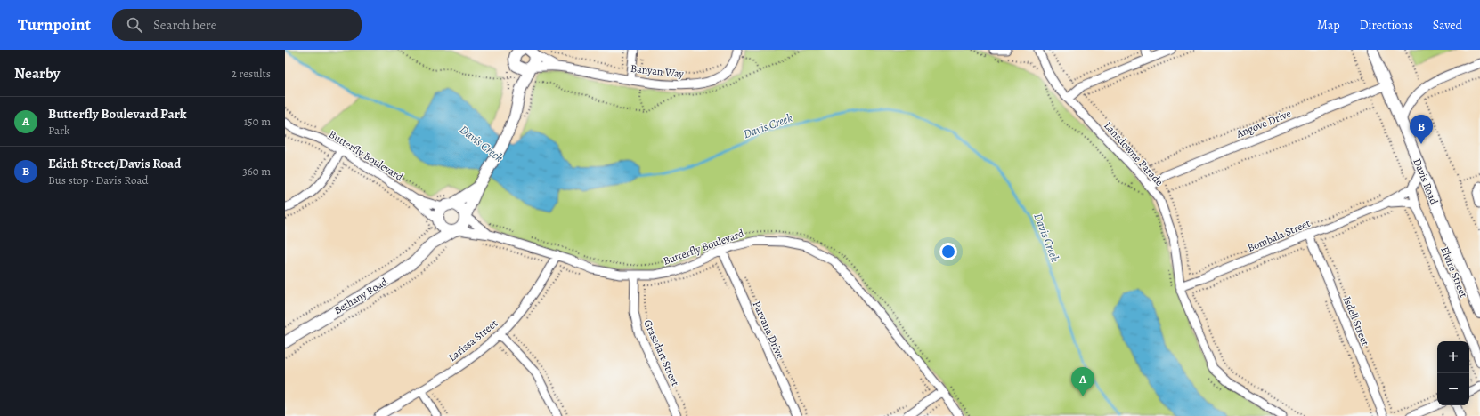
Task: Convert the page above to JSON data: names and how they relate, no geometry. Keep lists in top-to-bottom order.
{
  "streets": {
    "street": [
      "Banyan Way",
      "Angove Drive",
      "Lansdowne Parade",
      "Butterfly Boulevard",
      "Davis Road",
      "Bombala Street",
      "Elvire Street",
      "Bethany Road",
      "Isdell Street",
      "Parvana Drive",
      "Larissa Street",
      "Grassdart Street"
    ]
  },
  "crossings": [
    ["Banyan Way", "Bethany Road"],
    ["Angove Drive", "Lansdowne Parade"],
    ["Angove Drive", "Davis Road"],
    ["Lansdowne Parade", "Bombala Street"],
    ["Butterfly Boulevard", "Bethany Road"],
    ["Butterfly Boulevard", "Parvana Drive"],
    ["Butterfly Boulevard", "Larissa Street"],
    ["Butterfly Boulevard", "Grassdart Street"],
    ["Bombala Street", "Elvire Street"],
    ["Bombala Street", "Isdell Street"]
  ],
  "water": ["Davis Creek"],
  "page": {
    "header": "Turnpoint",
    "search": "Search here",
    "nav": ["Map", "Directions", "Saved"],
    "heading": ["Nearby", "2 results"],
    "list": [
      {
        "mark": "A",
        "name": "Butterfly Boulevard Park",
        "note": "Park",
        "value": "150 m"
      },
      {
        "mark": "B",
        "name": "Edith Street/Davis Road",
        "note": "Bus stop · Davis Road",
        "value": "360 m"
      }
    ],
    "pins": ["B", "A"],
    "map_buttons": ["+", "−"]
  }
}
